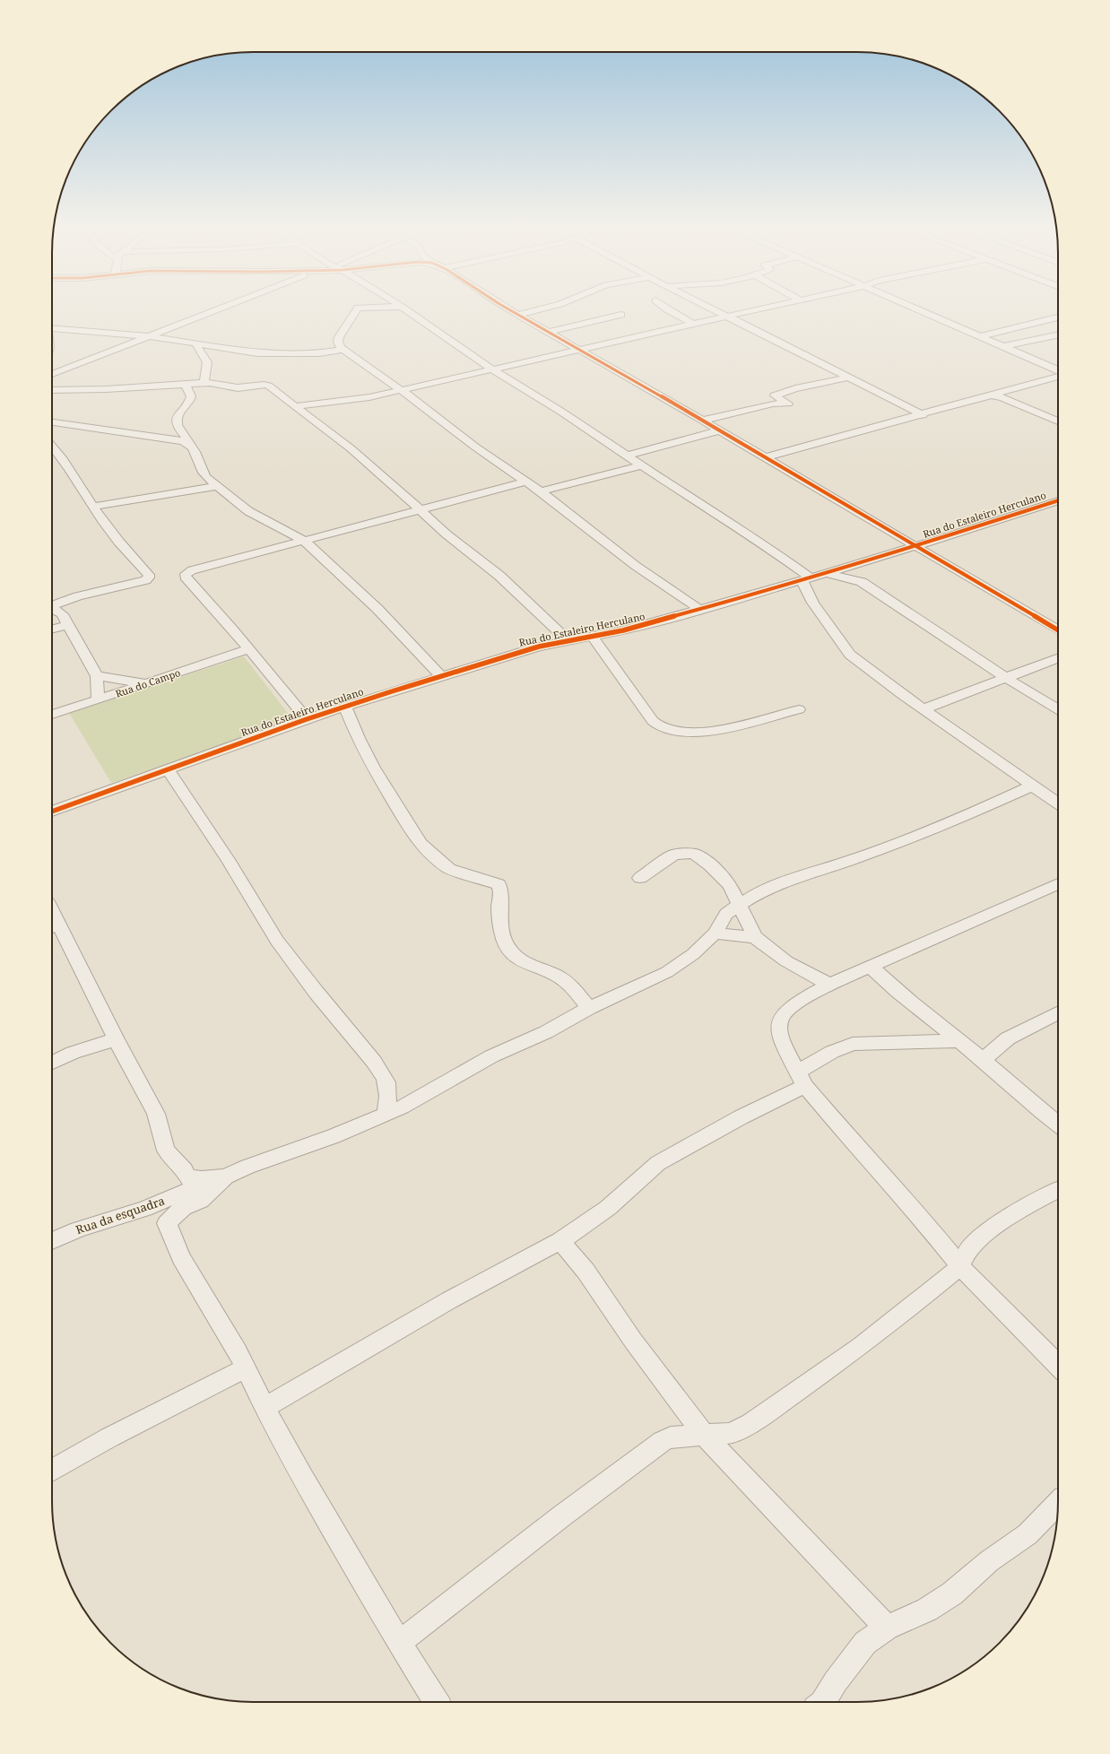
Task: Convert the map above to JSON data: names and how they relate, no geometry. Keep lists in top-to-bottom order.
{
  "streets": {
    "street": ["Rua do Estaleiro Herculano", "Rua do Campo", "Rua da esquadra"]
  }
}
